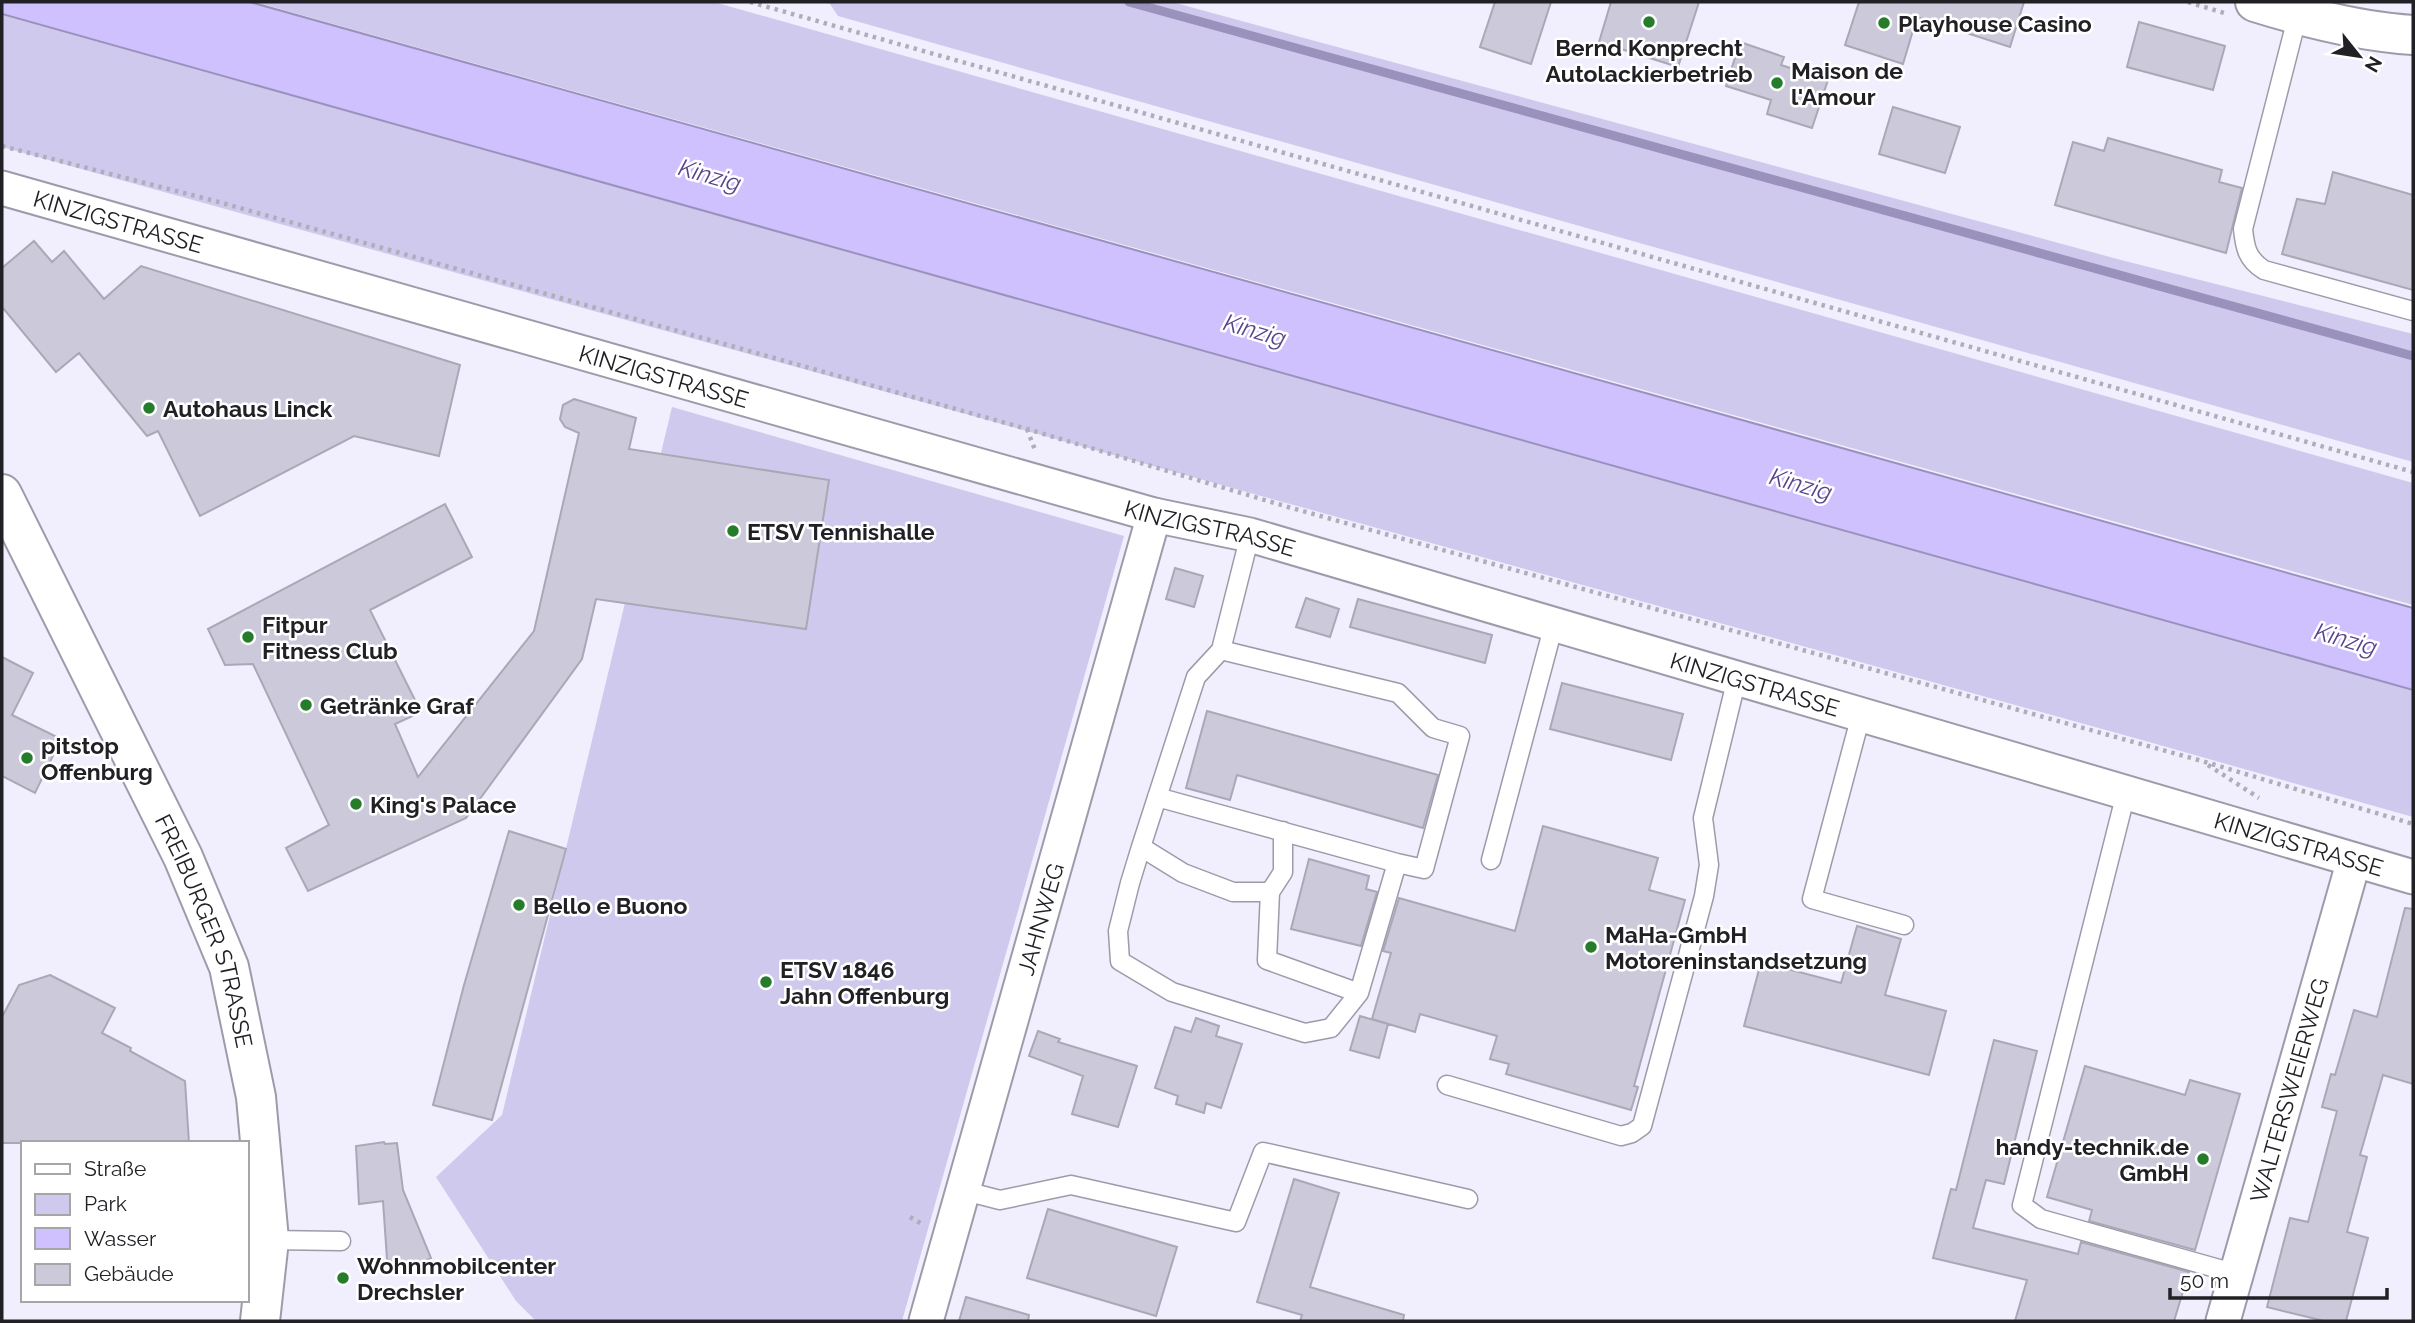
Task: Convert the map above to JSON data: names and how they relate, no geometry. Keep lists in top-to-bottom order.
{
  "streets": {
    "main road": ["FREIBURGER STRASSE"],
    "street": ["KINZIGSTRASSE", "JAHNWEG", "WALTERSWEIERWEG"]
  },
  "crossings": [
    ["KINZIGSTRASSE", "JAHNWEG"],
    ["KINZIGSTRASSE", "WALTERSWEIERWEG"]
  ],
  "water": ["Kinzig"],
  "places": [
    "Bernd Konprecht Autolackierbetrieb",
    "Playhouse Casino",
    "Maison de l'Amour",
    "Autohaus Linck",
    "ETSV Tennishalle",
    "Fitpur Fitness Club",
    "Getränke Graf",
    "pitstop Offenburg",
    "King's Palace",
    "Bello e Buono",
    "MaHa-GmbH Motoreninstandsetzung",
    "ETSV 1846 Jahn Offenburg",
    "handy-technik.de GmbH",
    "Wohnmobilcenter Drechsler"
  ],
  "legend": [
    "Straße",
    "Park",
    "Wasser",
    "Gebäude"
  ],
  "scale_bar": "50 m",
  "north": "bottom right"
}
